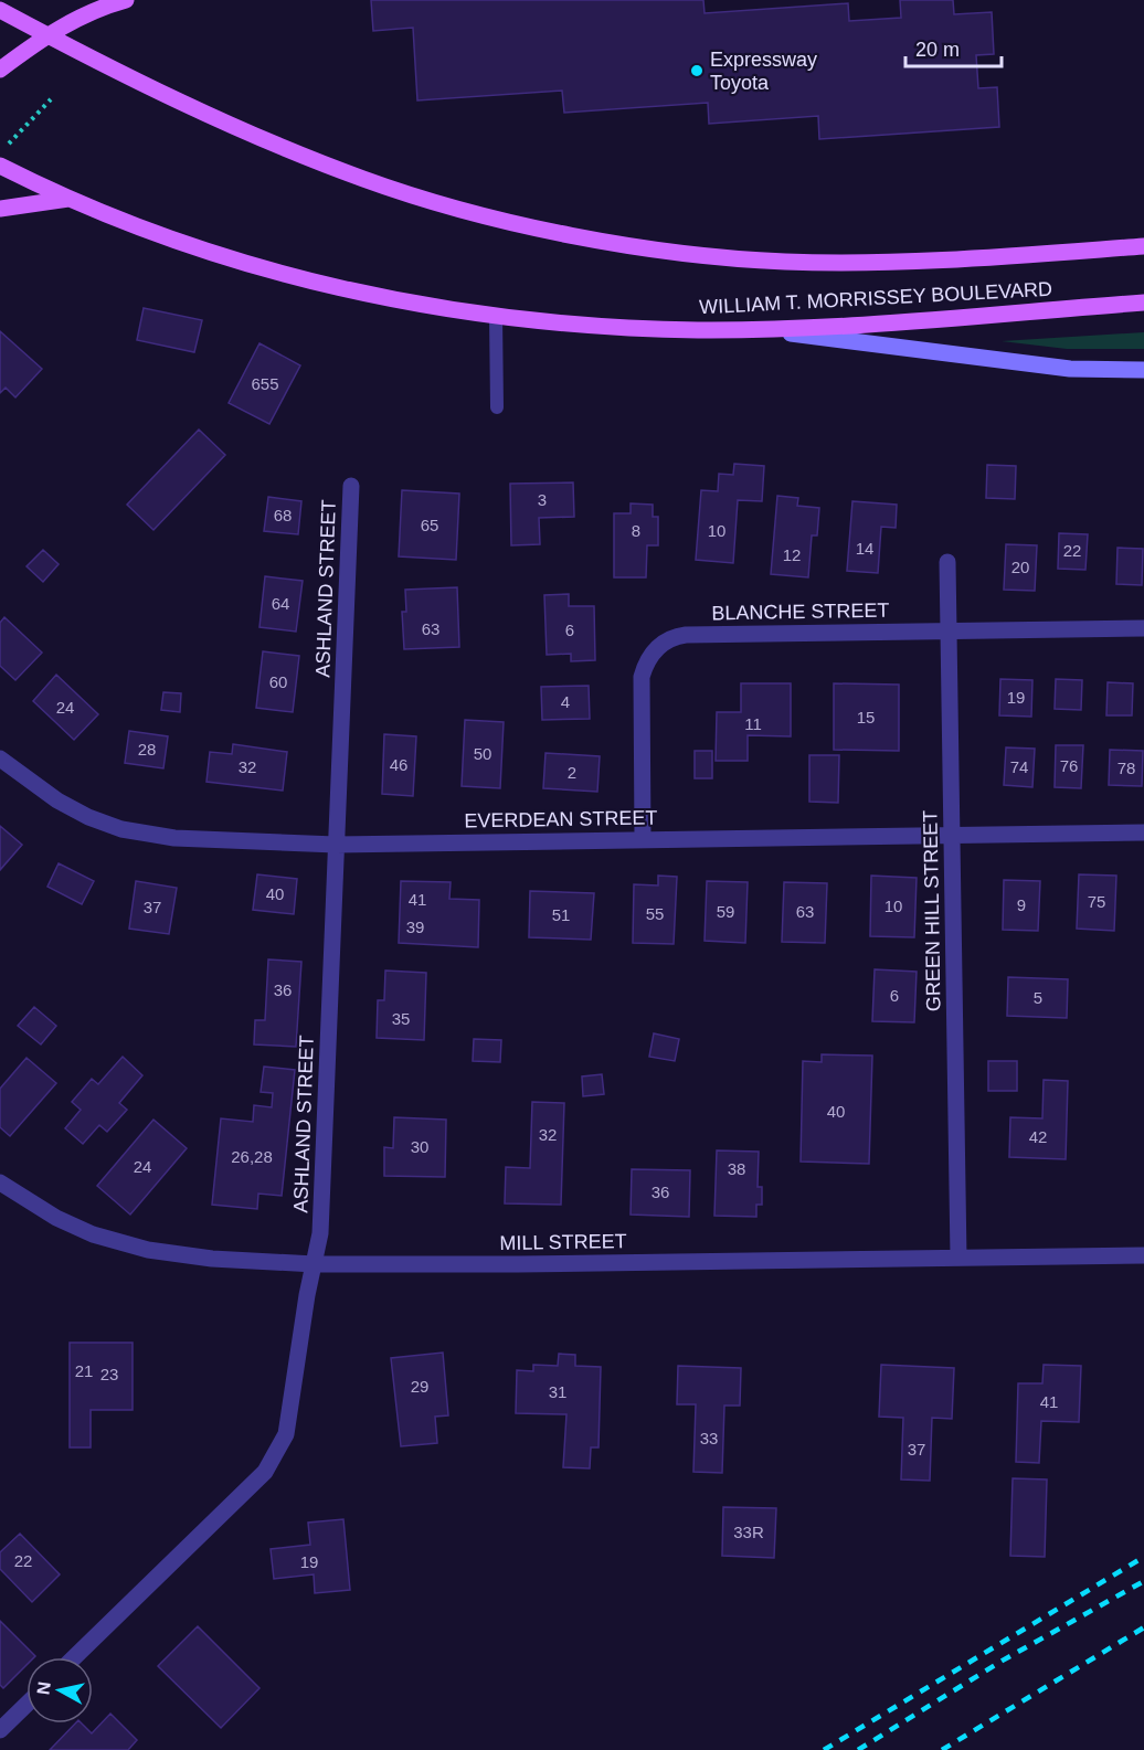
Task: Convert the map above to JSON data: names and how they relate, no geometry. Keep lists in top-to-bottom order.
{
  "streets": {
    "main road": ["WILLIAM T. MORRISSEY BOULEVARD"],
    "street": [
      "ASHLAND STREET",
      "BLANCHE STREET",
      "EVERDEAN STREET",
      "GREEN HILL STREET",
      "MILL STREET"
    ]
  },
  "crossings": [
    ["ASHLAND STREET", "EVERDEAN STREET"],
    ["ASHLAND STREET", "MILL STREET"],
    ["BLANCHE STREET", "EVERDEAN STREET"],
    ["BLANCHE STREET", "GREEN HILL STREET"],
    ["EVERDEAN STREET", "GREEN HILL STREET"],
    ["GREEN HILL STREET", "MILL STREET"]
  ],
  "places": ["Expressway Toyota"],
  "house_numbers": [
    "655",
    "3",
    "68",
    "65",
    "8",
    "10",
    "14",
    "22",
    "12",
    "20",
    "64",
    "63",
    "6",
    "60",
    "19",
    "4",
    "24",
    "15",
    "11",
    "28",
    "50",
    "46",
    "76",
    "32",
    "74",
    "78",
    "2",
    "40",
    "41",
    "75",
    "9",
    "10",
    "37",
    "59",
    "63",
    "55",
    "51",
    "39",
    "36",
    "6",
    "5",
    "35",
    "40",
    "32",
    "42",
    "30",
    "26,28",
    "24",
    "38",
    "36",
    "21",
    "23",
    "29",
    "31",
    "41",
    "33",
    "37",
    "33R",
    "22",
    "19"
  ],
  "scale_bar": "20 m",
  "north": "left"
}
